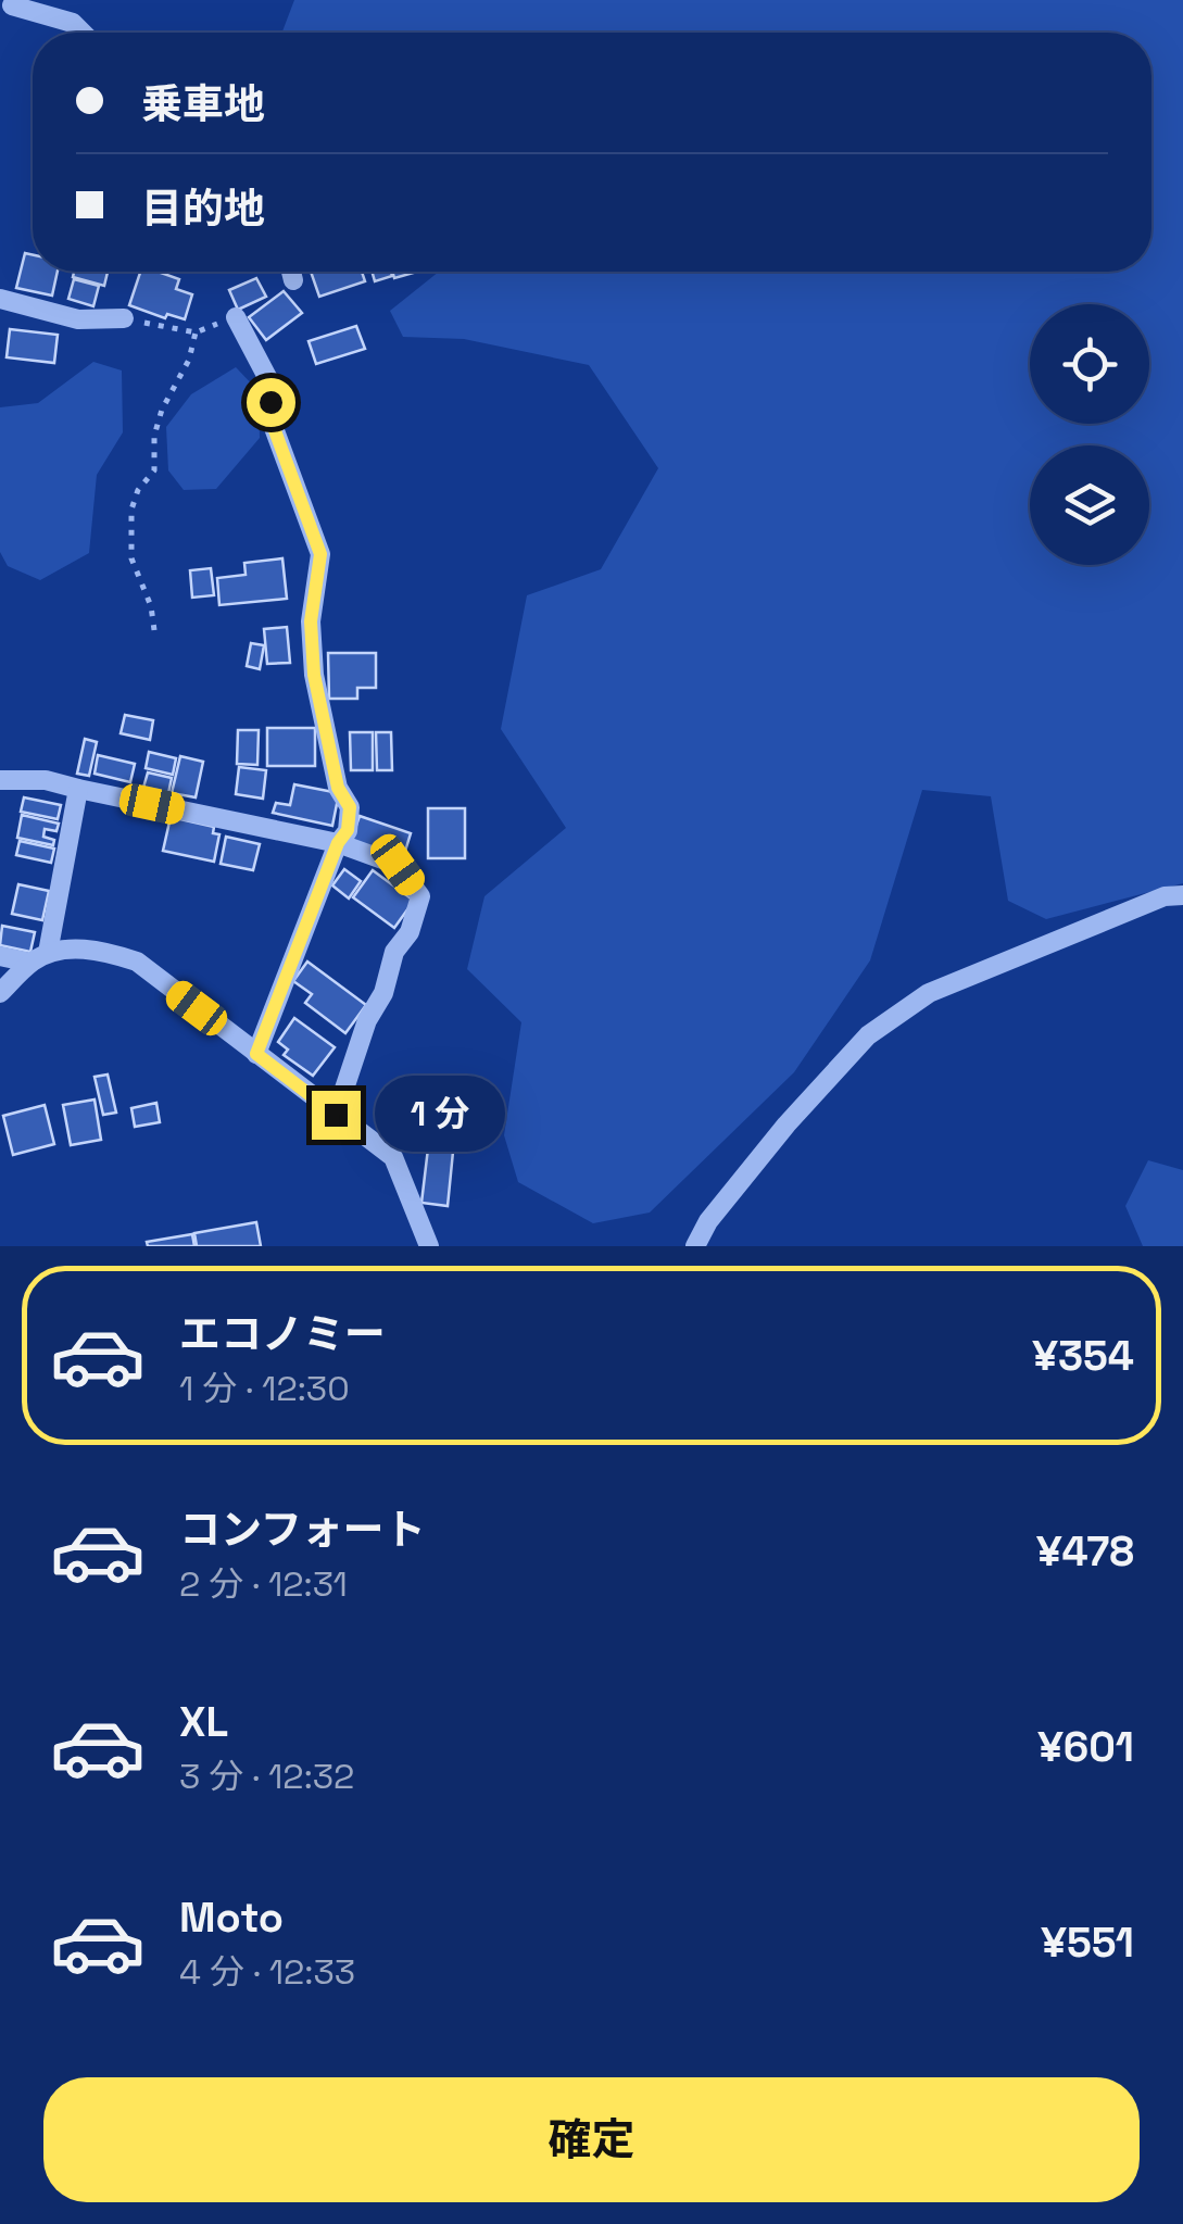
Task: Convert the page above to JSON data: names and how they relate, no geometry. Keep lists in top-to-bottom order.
{
  "page": {
    "banner": ["乗車地", "目的地"],
    "bubble": "1 分",
    "list": [
      {
        "name": "エコノミー",
        "note": "1 分 · 12:30",
        "value": "¥354"
      },
      {
        "name": "コンフォート",
        "note": "2 分 · 12:31",
        "value": "¥478"
      },
      {
        "name": "XL",
        "note": "3 分 · 12:32",
        "value": "¥601"
      },
      {
        "name": "Moto",
        "note": "4 分 · 12:33",
        "value": "¥551"
      }
    ],
    "buttons": "確定"
  }
}
